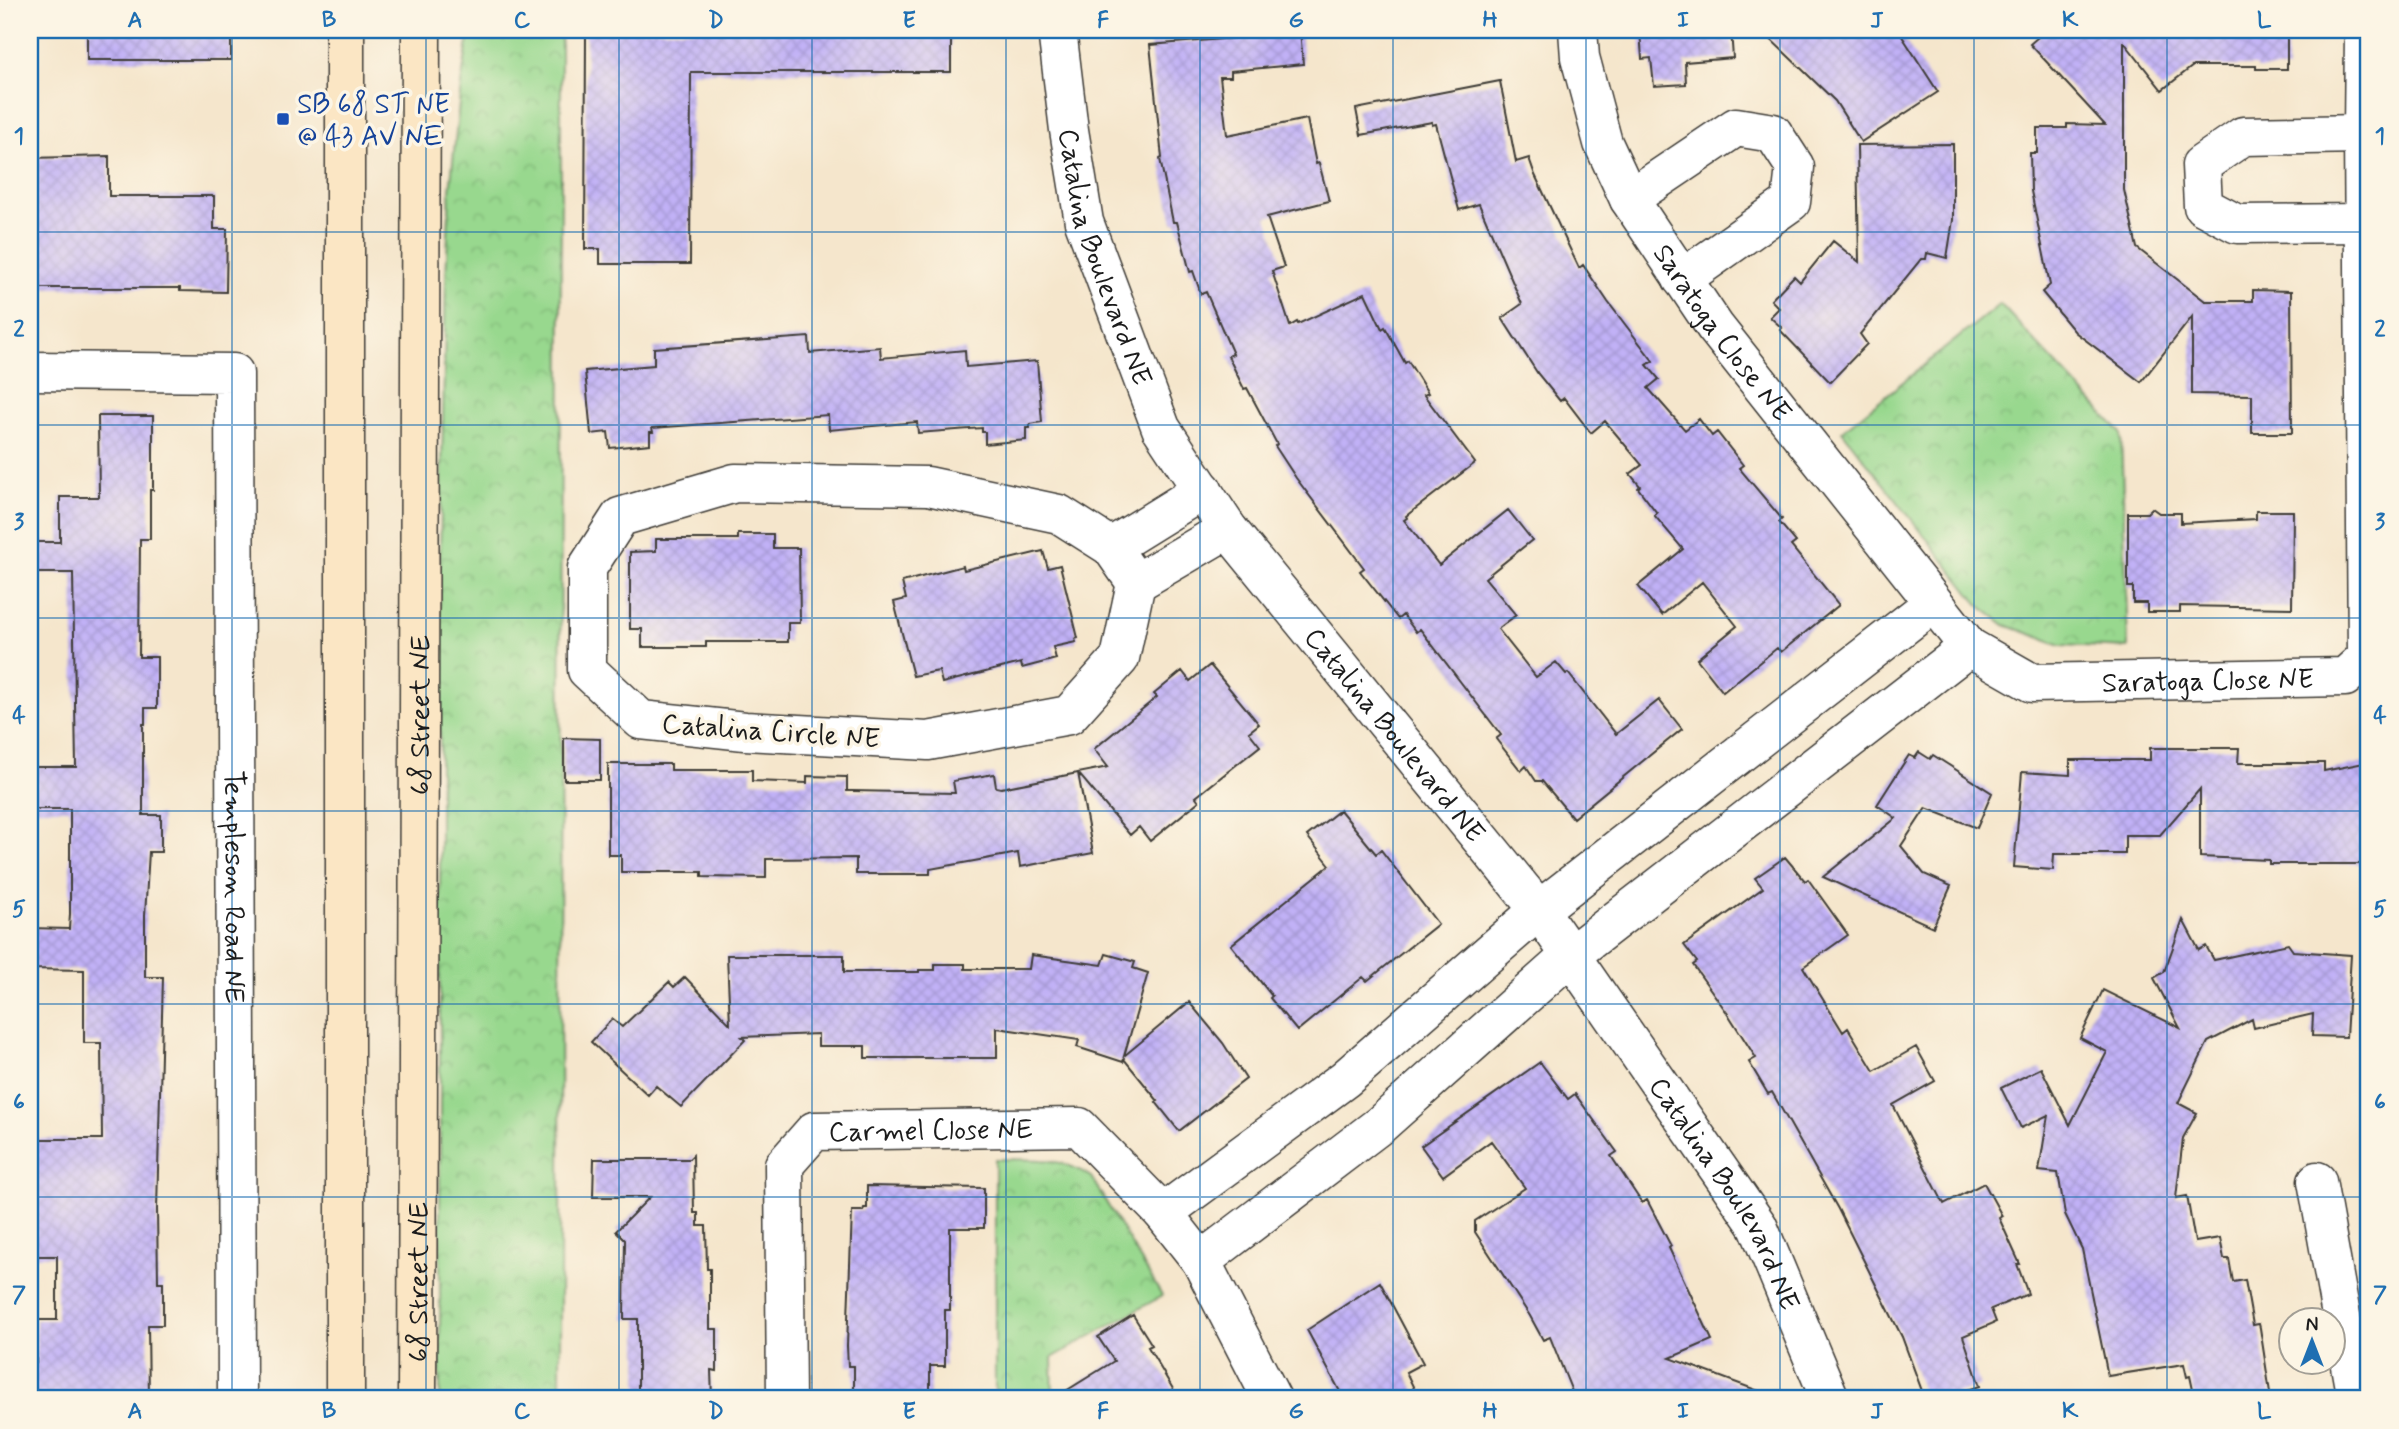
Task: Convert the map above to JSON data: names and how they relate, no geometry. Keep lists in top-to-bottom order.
{
  "streets": {
    "main road": ["68 Street NE"],
    "street": [
      "Catalina Boulevard NE",
      "Saratoga Close NE",
      "Catalina Circle NE",
      "Templeson Road NE",
      "Carmel Close NE"
    ]
  },
  "places": {
    "transit": ["SB 68 ST NE @ 43 AV NE"]
  },
  "north": "top",
  "grid": {
    "columns": [
      "A",
      "B",
      "C",
      "D",
      "E",
      "F",
      "G",
      "H",
      "I",
      "J",
      "K",
      "L"
    ],
    "rows": [
      "1",
      "2",
      "3",
      "4",
      "5",
      "6",
      "7"
    ]
  }
}
